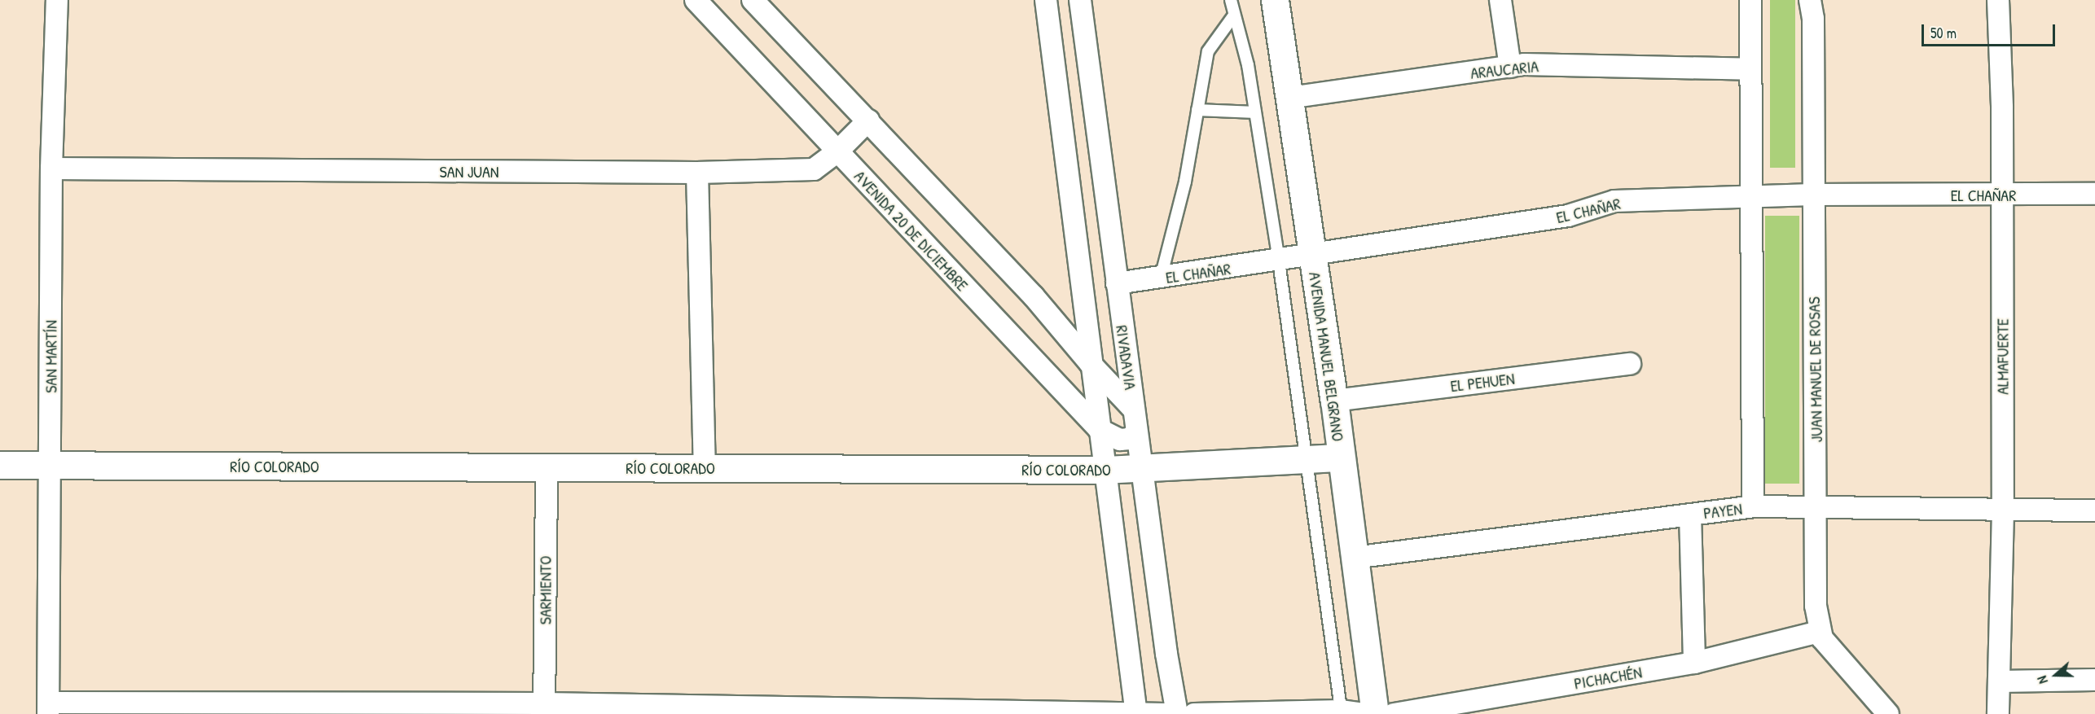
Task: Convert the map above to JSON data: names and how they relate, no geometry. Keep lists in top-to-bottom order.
{
  "streets": {
    "street": [
      "ARAUCARIA",
      "SAN JUAN",
      "EL CHAÑAR",
      "AVENIDA 20 DE DICIEMBRE",
      "SAN MARTÍN",
      "AVENIDA MANUEL BELGRANO",
      "ALMAFUERTE",
      "RIVADAVIA",
      "JUAN MANUEL DE ROSAS",
      "EL PEHUEN",
      "RÍO COLORADO",
      "PAYEN",
      "SARMIENTO",
      "PICHACHÉN"
    ]
  },
  "crossings": [
    ["ARAUCARIA", "AVENIDA MANUEL BELGRANO"],
    ["SAN JUAN", "AVENIDA 20 DE DICIEMBRE"],
    ["SAN JUAN", "SAN MARTÍN"],
    ["EL CHAÑAR", "AVENIDA MANUEL BELGRANO"],
    ["EL CHAÑAR", "ALMAFUERTE"],
    ["EL CHAÑAR", "RIVADAVIA"],
    ["EL CHAÑAR", "JUAN MANUEL DE ROSAS"],
    ["AVENIDA 20 DE DICIEMBRE", "RIVADAVIA"],
    ["SAN MARTÍN", "RÍO COLORADO"],
    ["AVENIDA MANUEL BELGRANO", "EL PEHUEN"],
    ["AVENIDA MANUEL BELGRANO", "RÍO COLORADO"],
    ["AVENIDA MANUEL BELGRANO", "PAYEN"],
    ["ALMAFUERTE", "PAYEN"],
    ["RIVADAVIA", "RÍO COLORADO"],
    ["JUAN MANUEL DE ROSAS", "PAYEN"],
    ["JUAN MANUEL DE ROSAS", "PICHACHÉN"],
    ["RÍO COLORADO", "SARMIENTO"]
  ],
  "scale_bar": "50 m",
  "north": "left"
}
